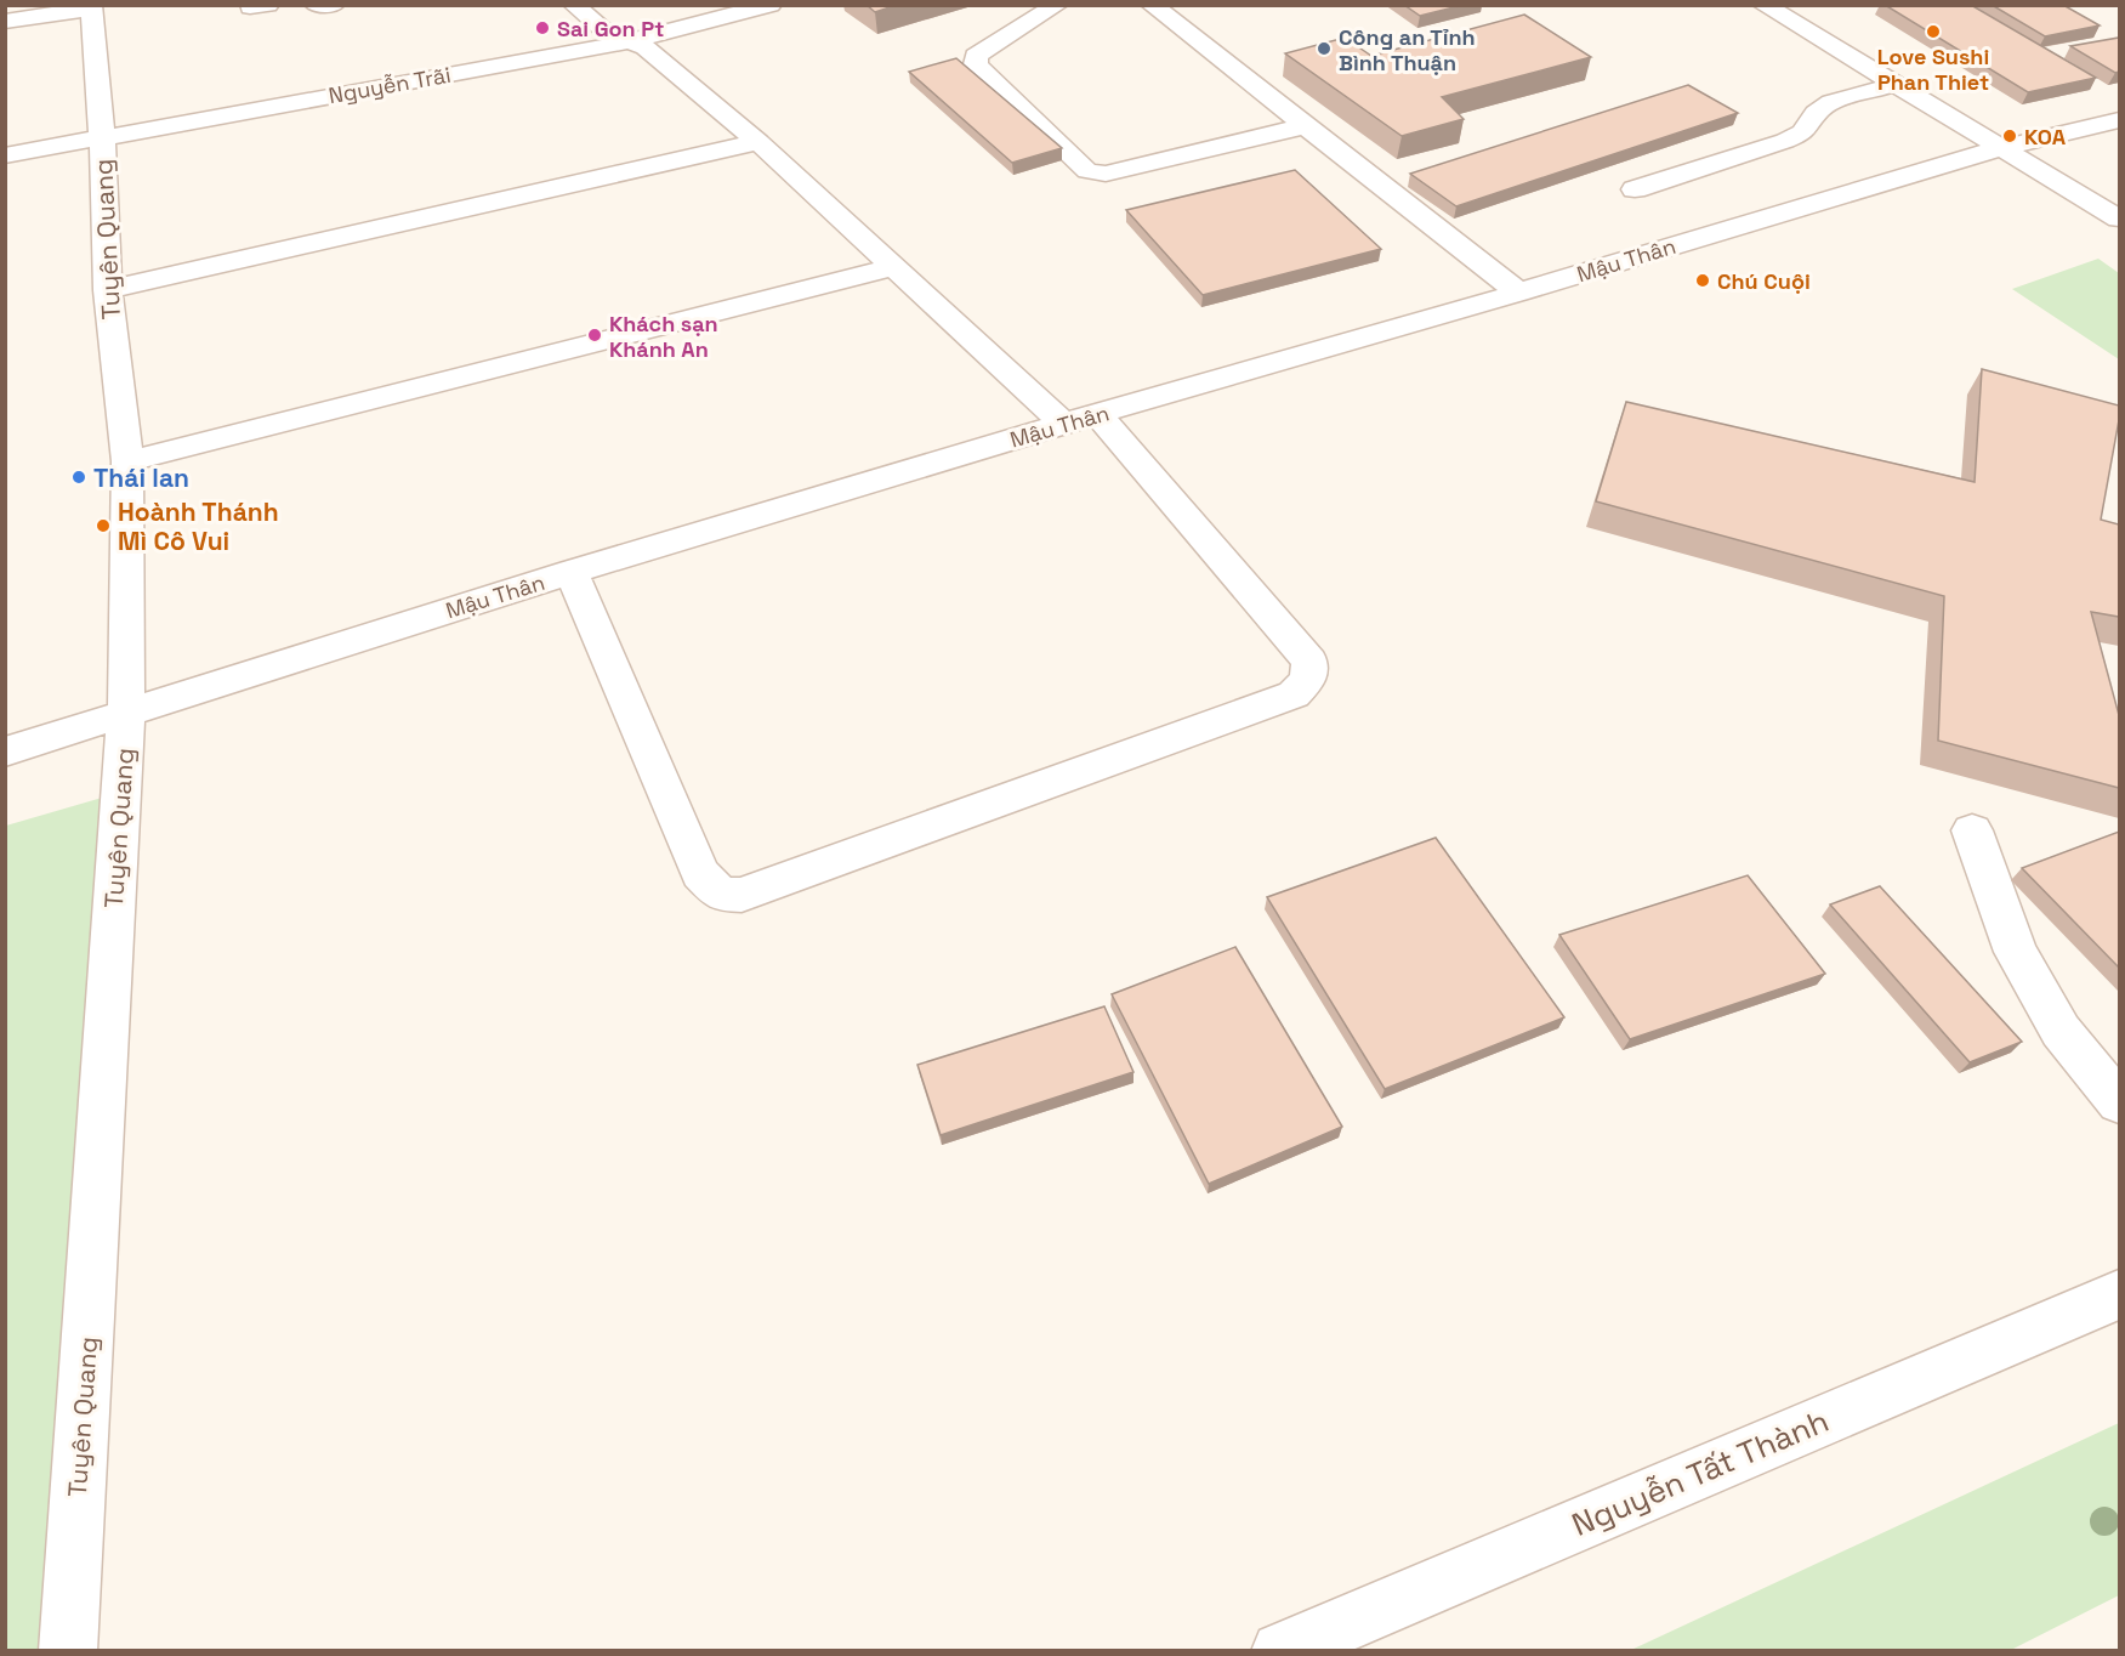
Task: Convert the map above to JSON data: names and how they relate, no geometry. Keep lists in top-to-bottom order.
{
  "streets": {
    "street": [
      "Nguyễn Trãi",
      "Tuyên Quang",
      "Mậu Thân",
      "Nguyễn Tất Thành"
    ]
  },
  "crossings": [
    ["Nguyễn Trãi", "Tuyên Quang"],
    ["Tuyên Quang", "Mậu Thân"]
  ],
  "places": [
    "Sai Gon Pt",
    "Love Sushi Phan Thiet",
    "Công an Tỉnh Bình Thuận",
    "KOA",
    "Chú Cuội",
    "Khách sạn Khánh An",
    "Thái lan",
    "Hoành Thánh Mì Cô Vui"
  ]
}
